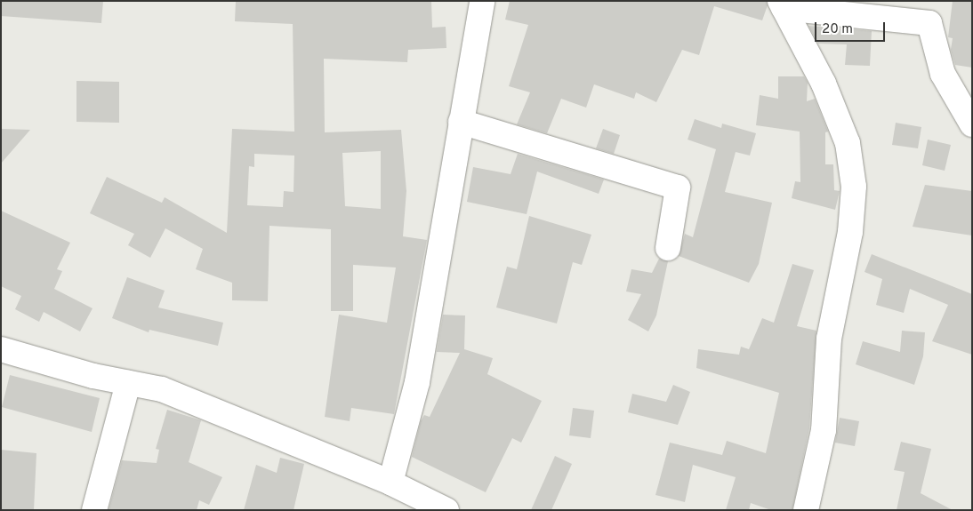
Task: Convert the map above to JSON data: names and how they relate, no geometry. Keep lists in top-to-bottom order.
{
  "scale_bar": "20 m"
}
